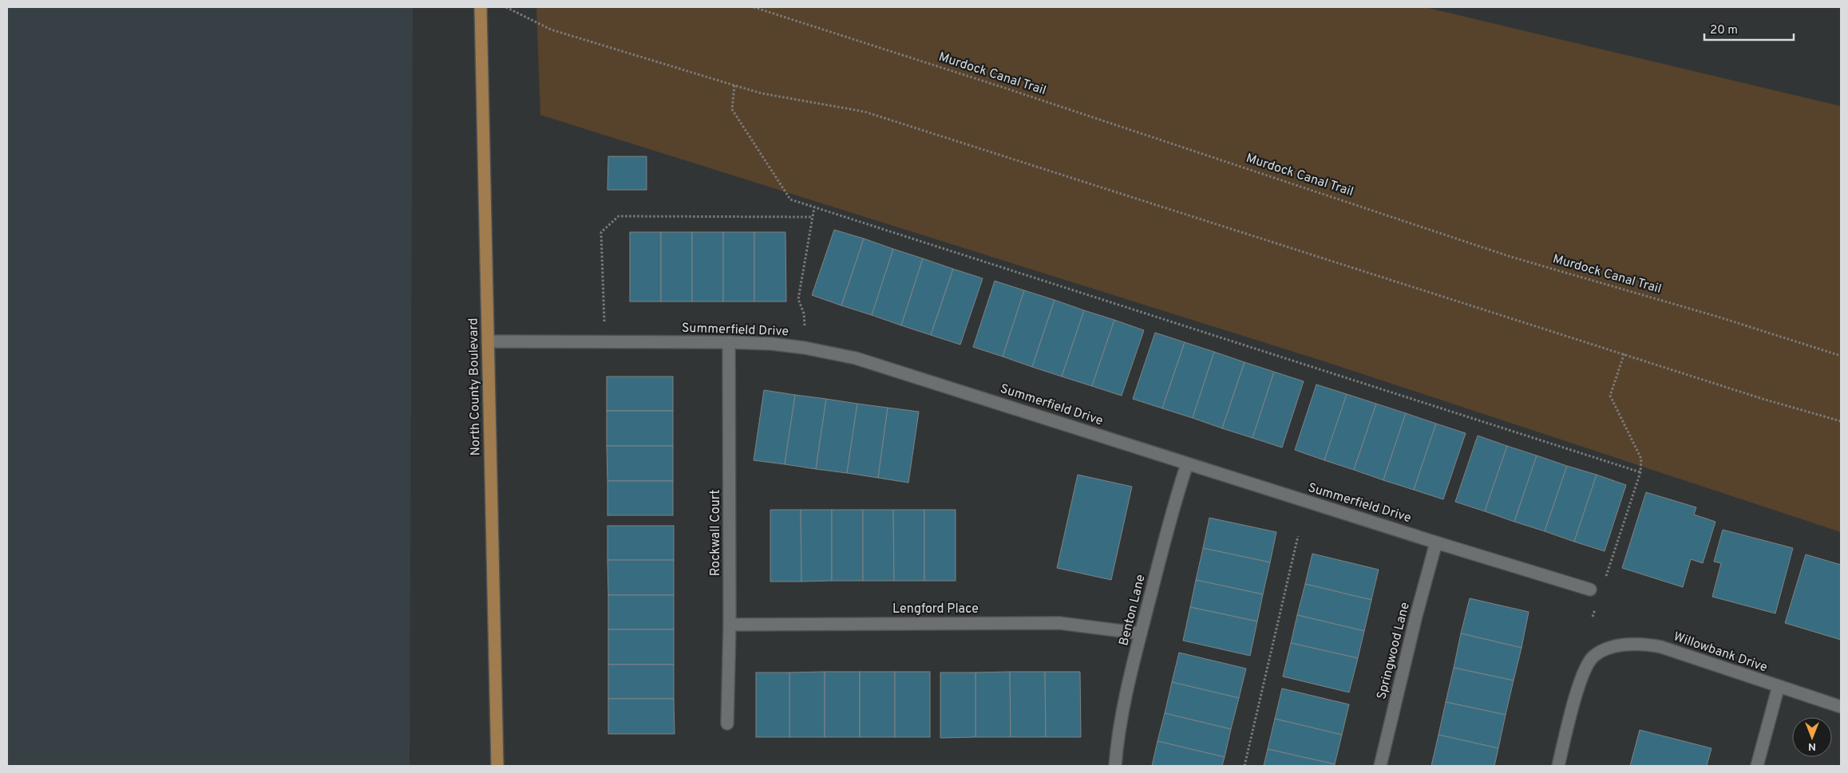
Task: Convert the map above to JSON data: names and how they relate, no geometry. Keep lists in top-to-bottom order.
{
  "streets": {
    "main road": ["North County Boulevard"],
    "street": [
      "Summerfield Drive",
      "Rockwall Court",
      "Lengford Place",
      "Benton Lane",
      "Springwood Lane",
      "Willowbank Drive"
    ],
    "path": ["Murdock Canal Trail"]
  },
  "crossings": [
    ["Summerfield Drive", "North County Boulevard"],
    ["Summerfield Drive", "Rockwall Court"],
    ["Summerfield Drive", "Benton Lane"],
    ["Summerfield Drive", "Springwood Lane"],
    ["Rockwall Court", "Lengford Place"],
    ["Lengford Place", "Benton Lane"]
  ],
  "scale_bar": "20 m",
  "north": "bottom"
}
